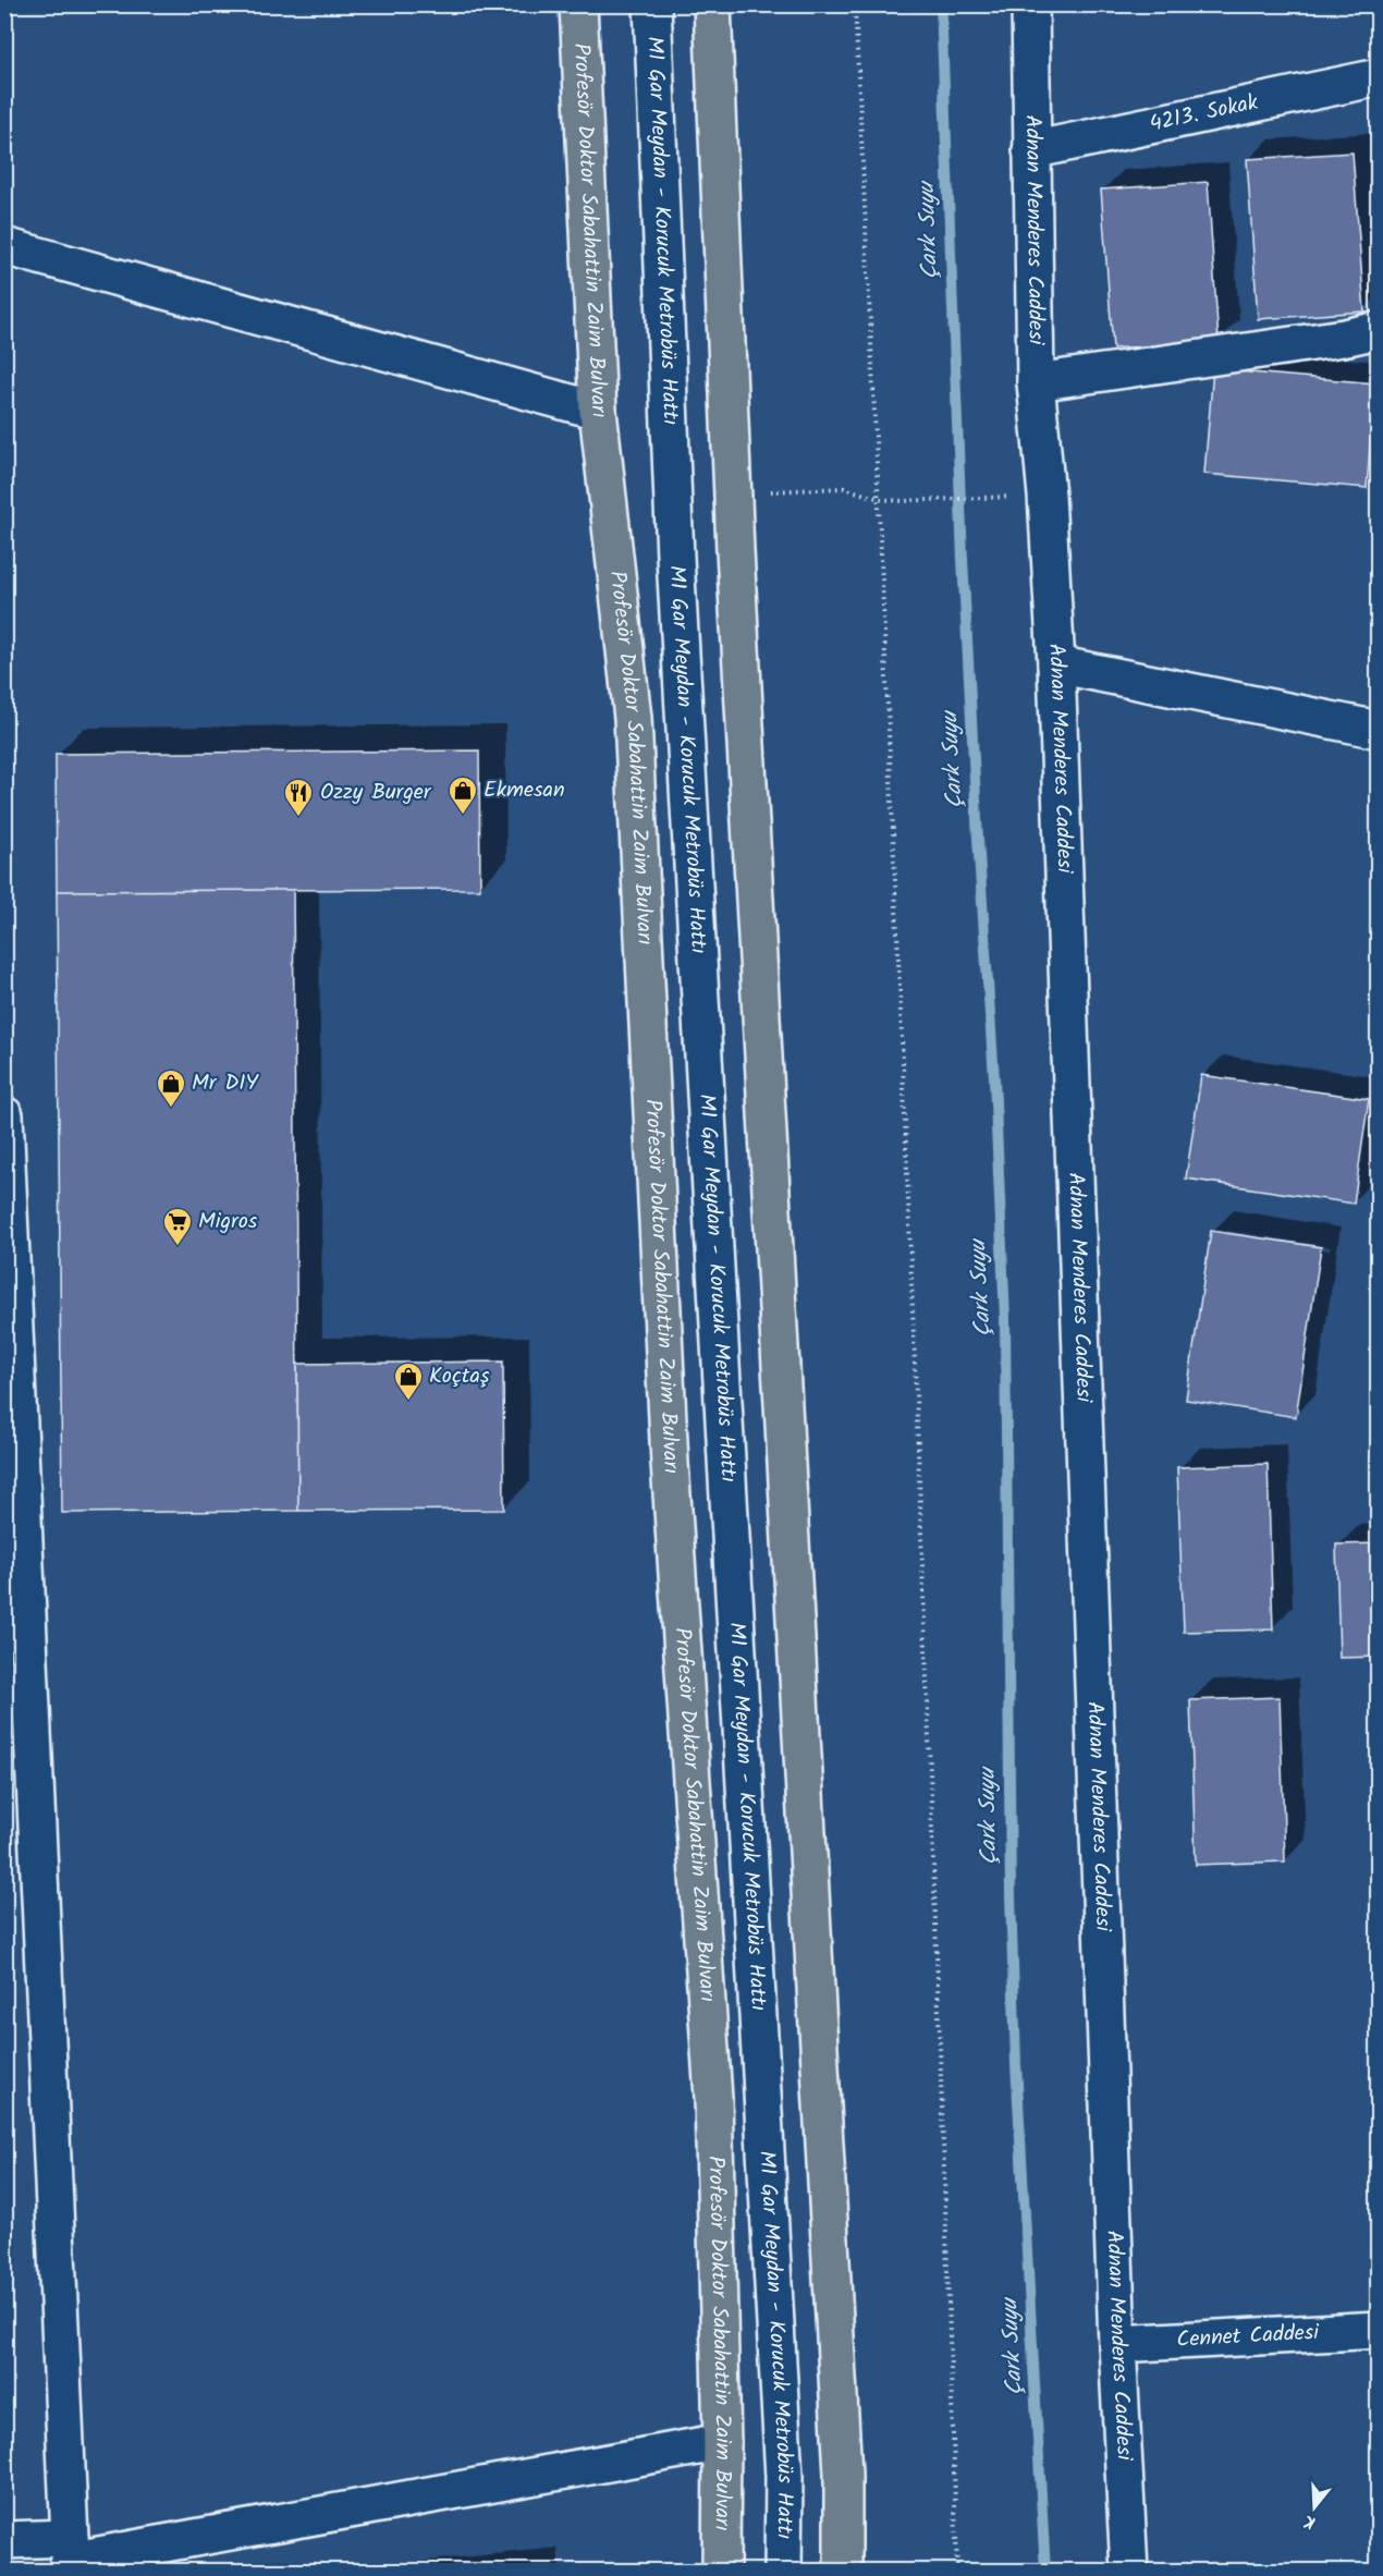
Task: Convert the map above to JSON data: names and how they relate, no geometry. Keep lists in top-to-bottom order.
{
  "streets": {
    "main road": ["Profesör Doktor Sabahattin Zaim Bulvarı"],
    "street": [
      "4213. Sokak",
      "M1 Gar Meydan - Korucuk Metrobüs Hattı",
      "Adnan Menderes Caddesi",
      "Cennet Caddesi"
    ]
  },
  "crossings": [
    ["4213. Sokak", "Adnan Menderes Caddesi"],
    ["Adnan Menderes Caddesi", "Cennet Caddesi"]
  ],
  "water": ["Çark Suyu"],
  "places": {
    "shop": ["Ekmesan", "Mr DIY", "Koçtaş"],
    "restaurant": ["Ozzy Burger"],
    "supermarket": ["Migros"]
  },
  "north": "bottom"
}
